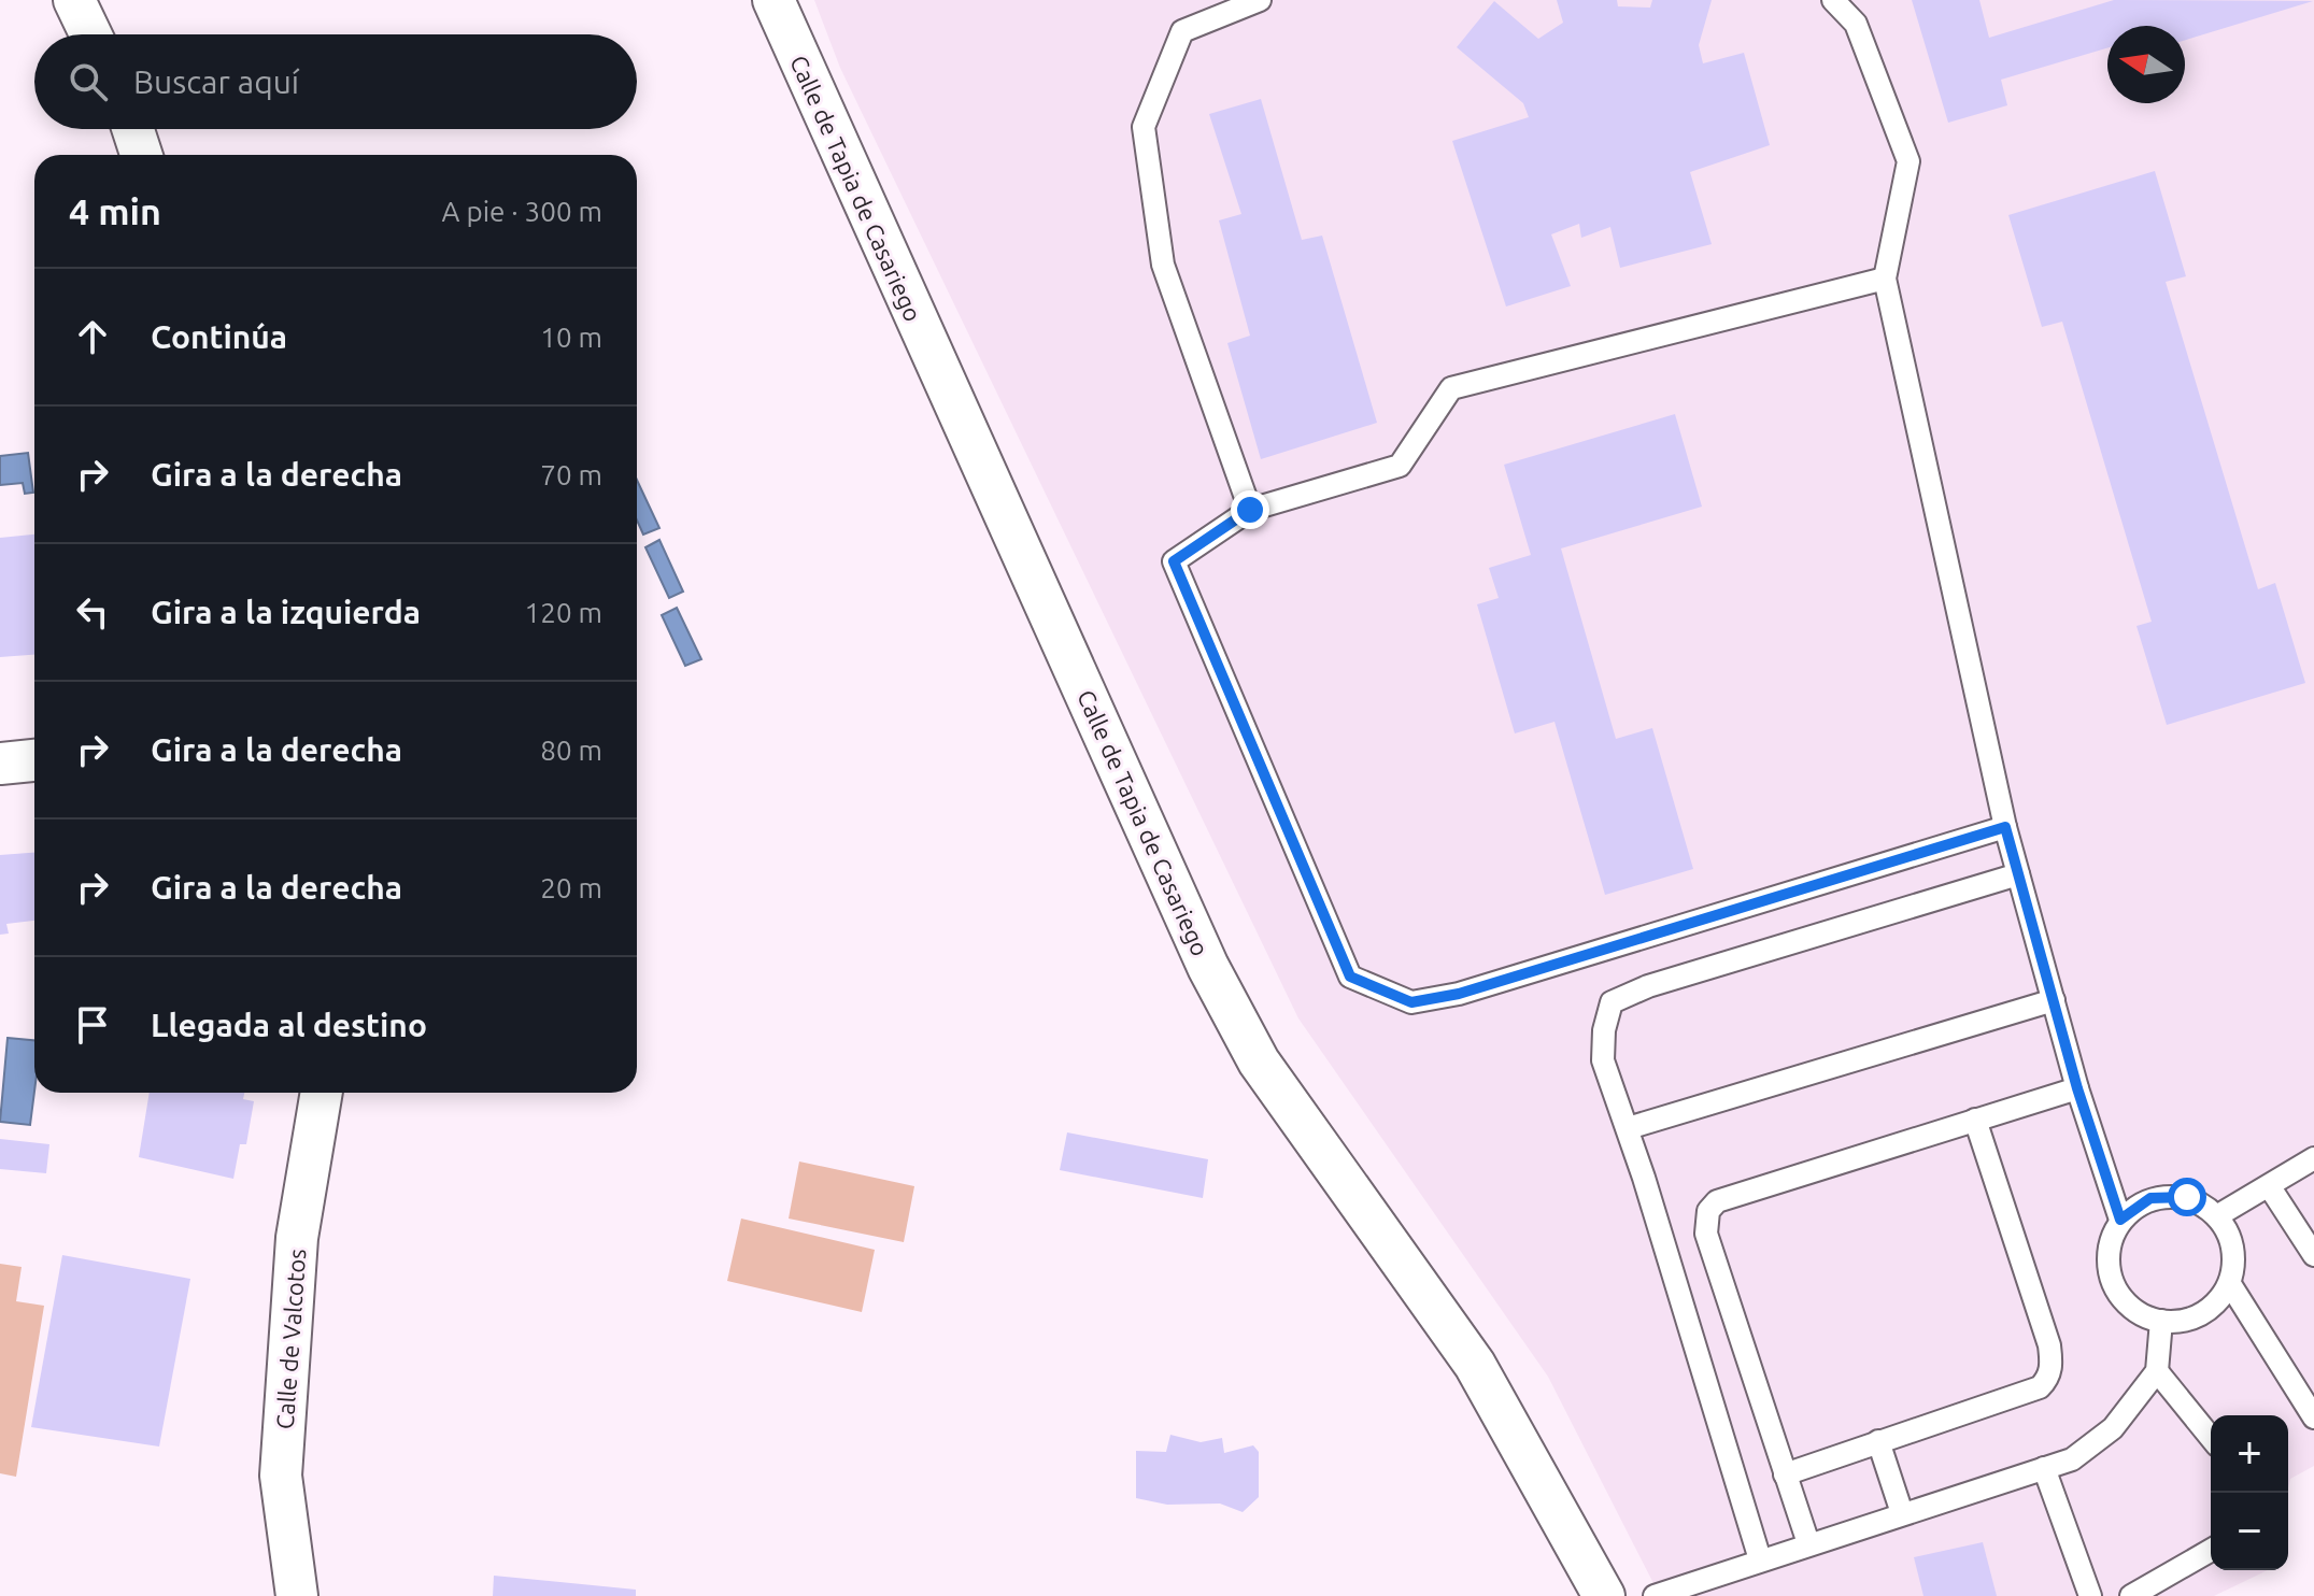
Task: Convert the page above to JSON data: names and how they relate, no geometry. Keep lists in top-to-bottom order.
{
  "streets": {
    "street": ["Calle de Tapia de Casariego", "Calle de Valcotos"]
  },
  "north": "left",
  "page": {
    "search": "Buscar aquí",
    "heading": ["4 min", "A pie · 300 m"],
    "list": [
      ["Continúa", "10 m"],
      ["Gira a la derecha", "70 m"],
      ["Gira a la izquierda", "120 m"],
      ["Gira a la derecha", "80 m"],
      ["Gira a la derecha", "20 m"],
      "Llegada al destino"
    ],
    "map_buttons": ["+", "−"]
  }
}
